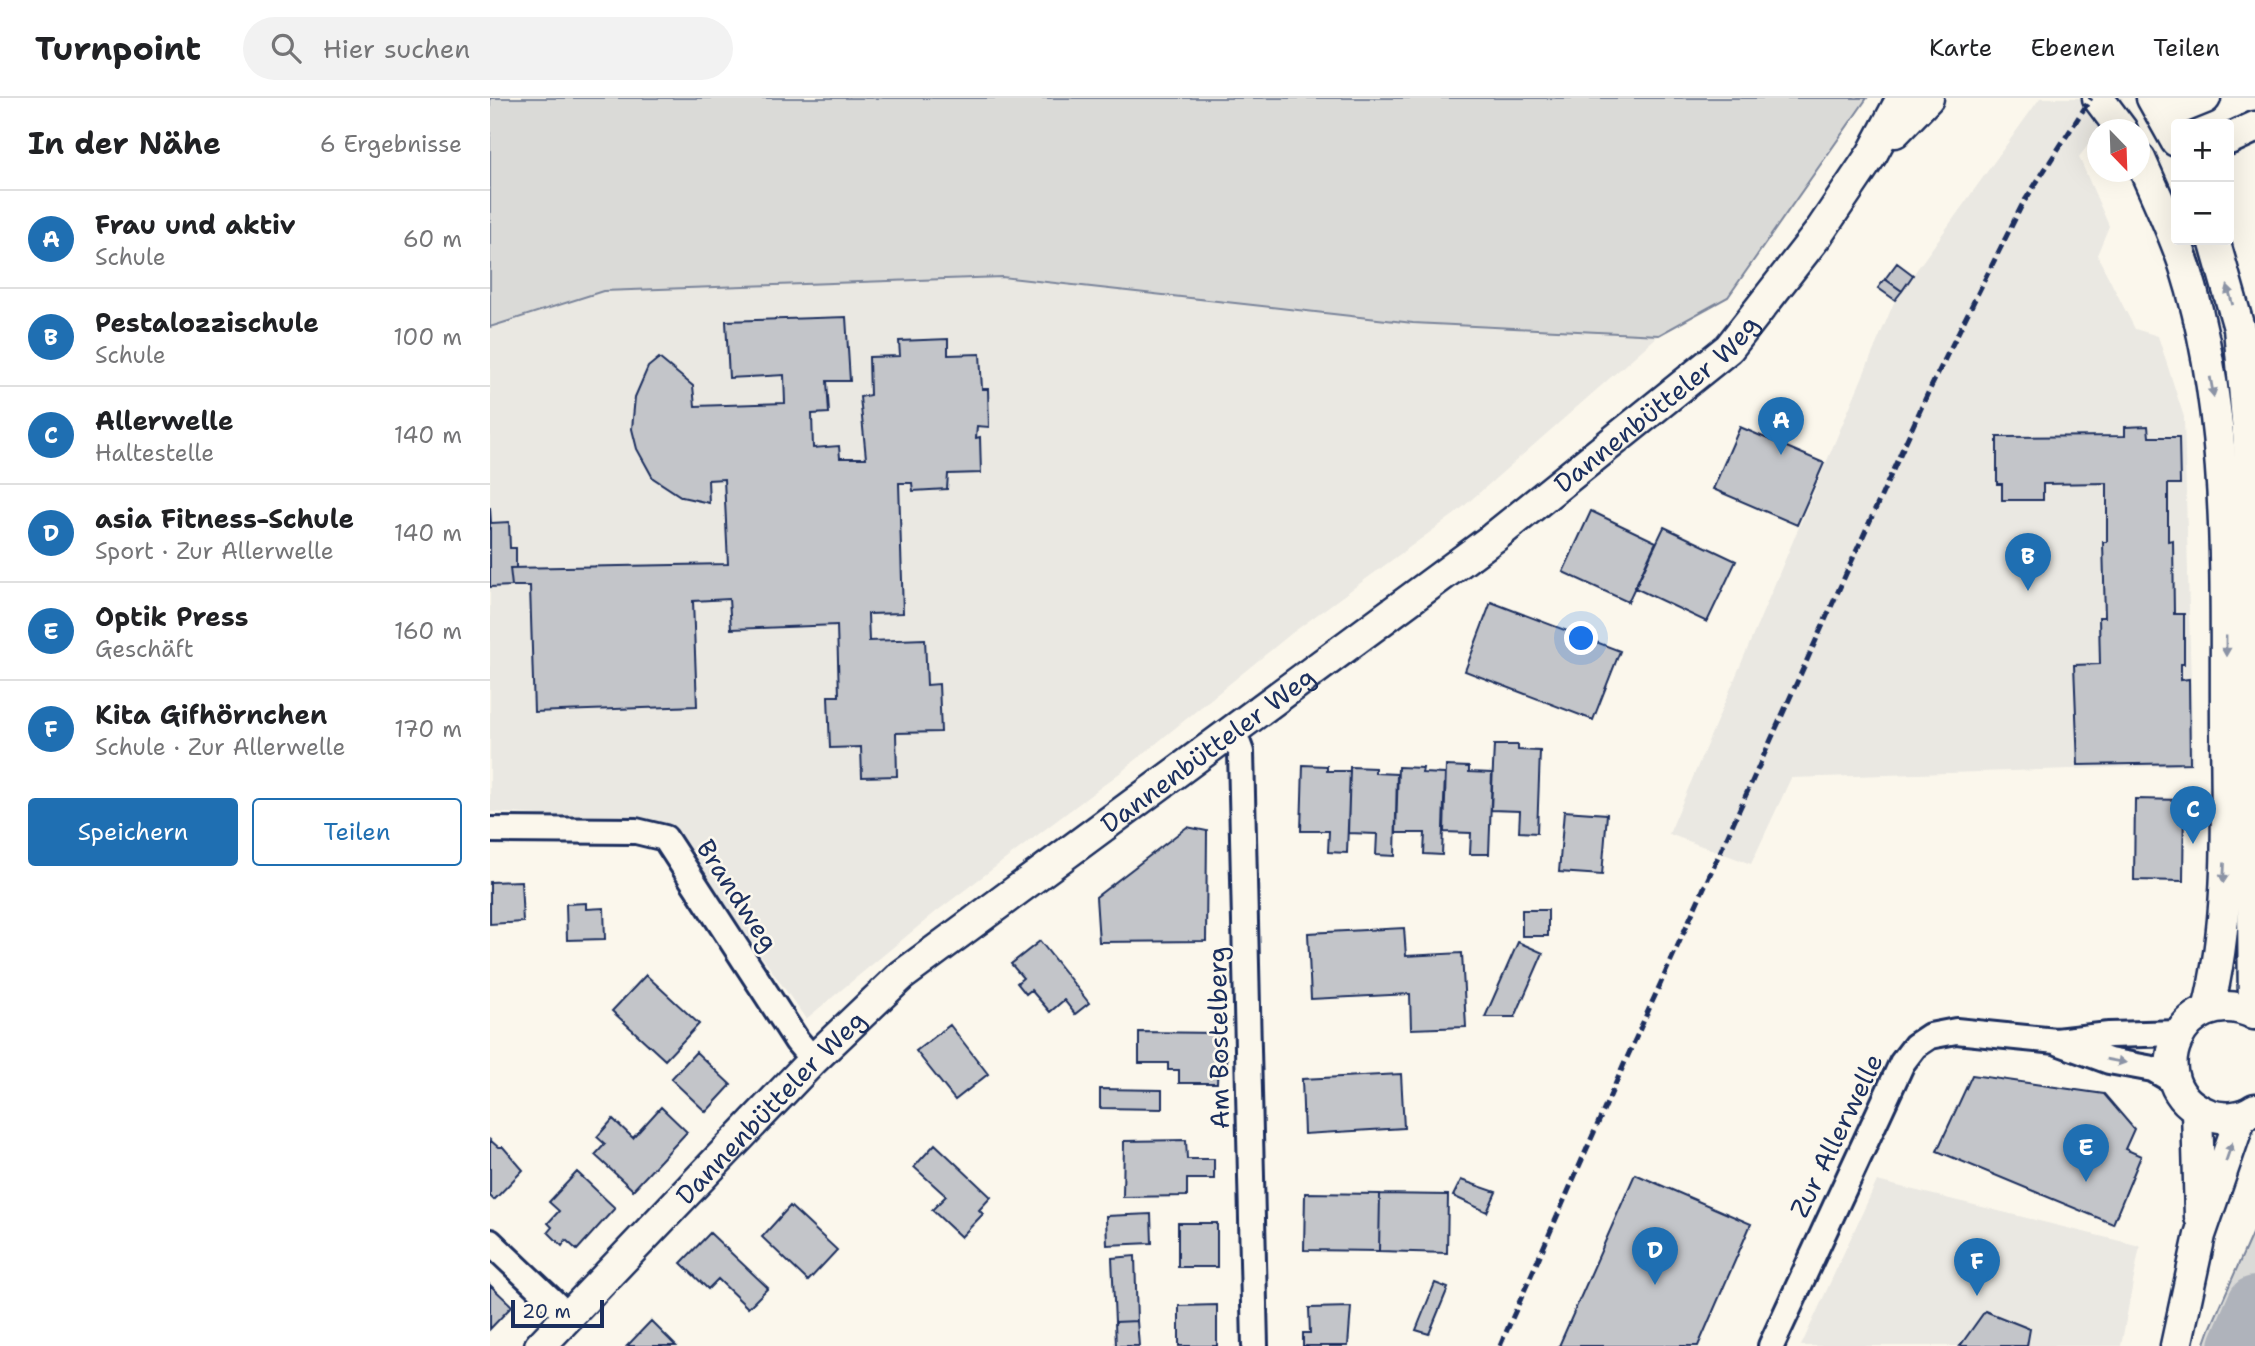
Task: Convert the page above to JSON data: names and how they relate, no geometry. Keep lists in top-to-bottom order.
{
  "streets": {
    "street": [
      "Dannenbütteler Weg",
      "Brandweg",
      "Am Bostelberg",
      "Zur Allerwelle"
    ]
  },
  "crossings": [
    ["Dannenbütteler Weg", "Brandweg"],
    ["Dannenbütteler Weg", "Am Bostelberg"]
  ],
  "scale_bar": "20 m",
  "north": "bottom right",
  "page": {
    "header": "Turnpoint",
    "search": "Hier suchen",
    "nav": ["Karte", "Ebenen", "Teilen"],
    "heading": ["In der Nähe", "6 Ergebnisse"],
    "map_buttons": ["+", "−"],
    "list": [
      {
        "mark": "A",
        "name": "Frau und aktiv",
        "note": "Schule",
        "value": "60 m"
      },
      {
        "mark": "B",
        "name": "Pestalozzischule",
        "note": "Schule",
        "value": "100 m"
      },
      {
        "mark": "C",
        "name": "Allerwelle",
        "note": "Haltestelle",
        "value": "140 m"
      },
      {
        "mark": "D",
        "name": "asia Fitness-Schule",
        "note": "Sport · Zur Allerwelle",
        "value": "140 m"
      },
      {
        "mark": "E",
        "name": "Optik Press",
        "note": "Geschäft",
        "value": "160 m"
      },
      {
        "mark": "F",
        "name": "Kita Gifhörnchen",
        "note": "Schule · Zur Allerwelle",
        "value": "170 m"
      }
    ],
    "pins": [
      "A",
      "B",
      "C",
      "E",
      "D",
      "F"
    ],
    "buttons": ["Speichern", "Teilen"],
    "scale": "20 m"
  }
}
